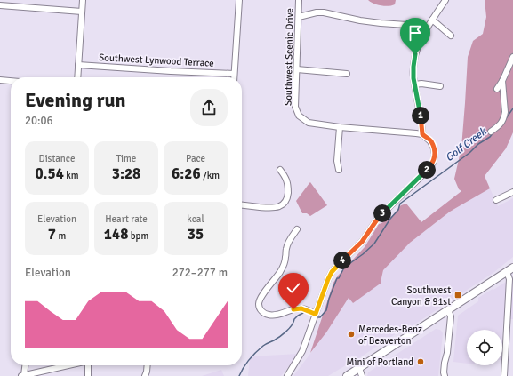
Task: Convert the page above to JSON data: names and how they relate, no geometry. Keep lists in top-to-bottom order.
{
  "streets": {
    "street": ["Southwest Scenic Drive", "Southwest Lynwood Terrace"]
  },
  "water": ["Golf Creek"],
  "places": {
    "transit": ["Southwest Canyon & 91st"],
    "other": ["Mercedes-Benz of Beaverton", "Mini of Portland"]
  },
  "page": {
    "heading": ["Evening run", "20:06"],
    "pins": [
      "1",
      "2",
      "3",
      "4"
    ],
    "stats": [
      ["Distance", "0.54 km"],
      ["Time", "3:28"],
      ["Pace", "6:26 /km"],
      ["Elevation", "7 m"],
      ["Heart rate", "148 bpm"],
      ["kcal", "35"]
    ],
    "chart": ["Elevation", "272–277 m"]
  }
}
